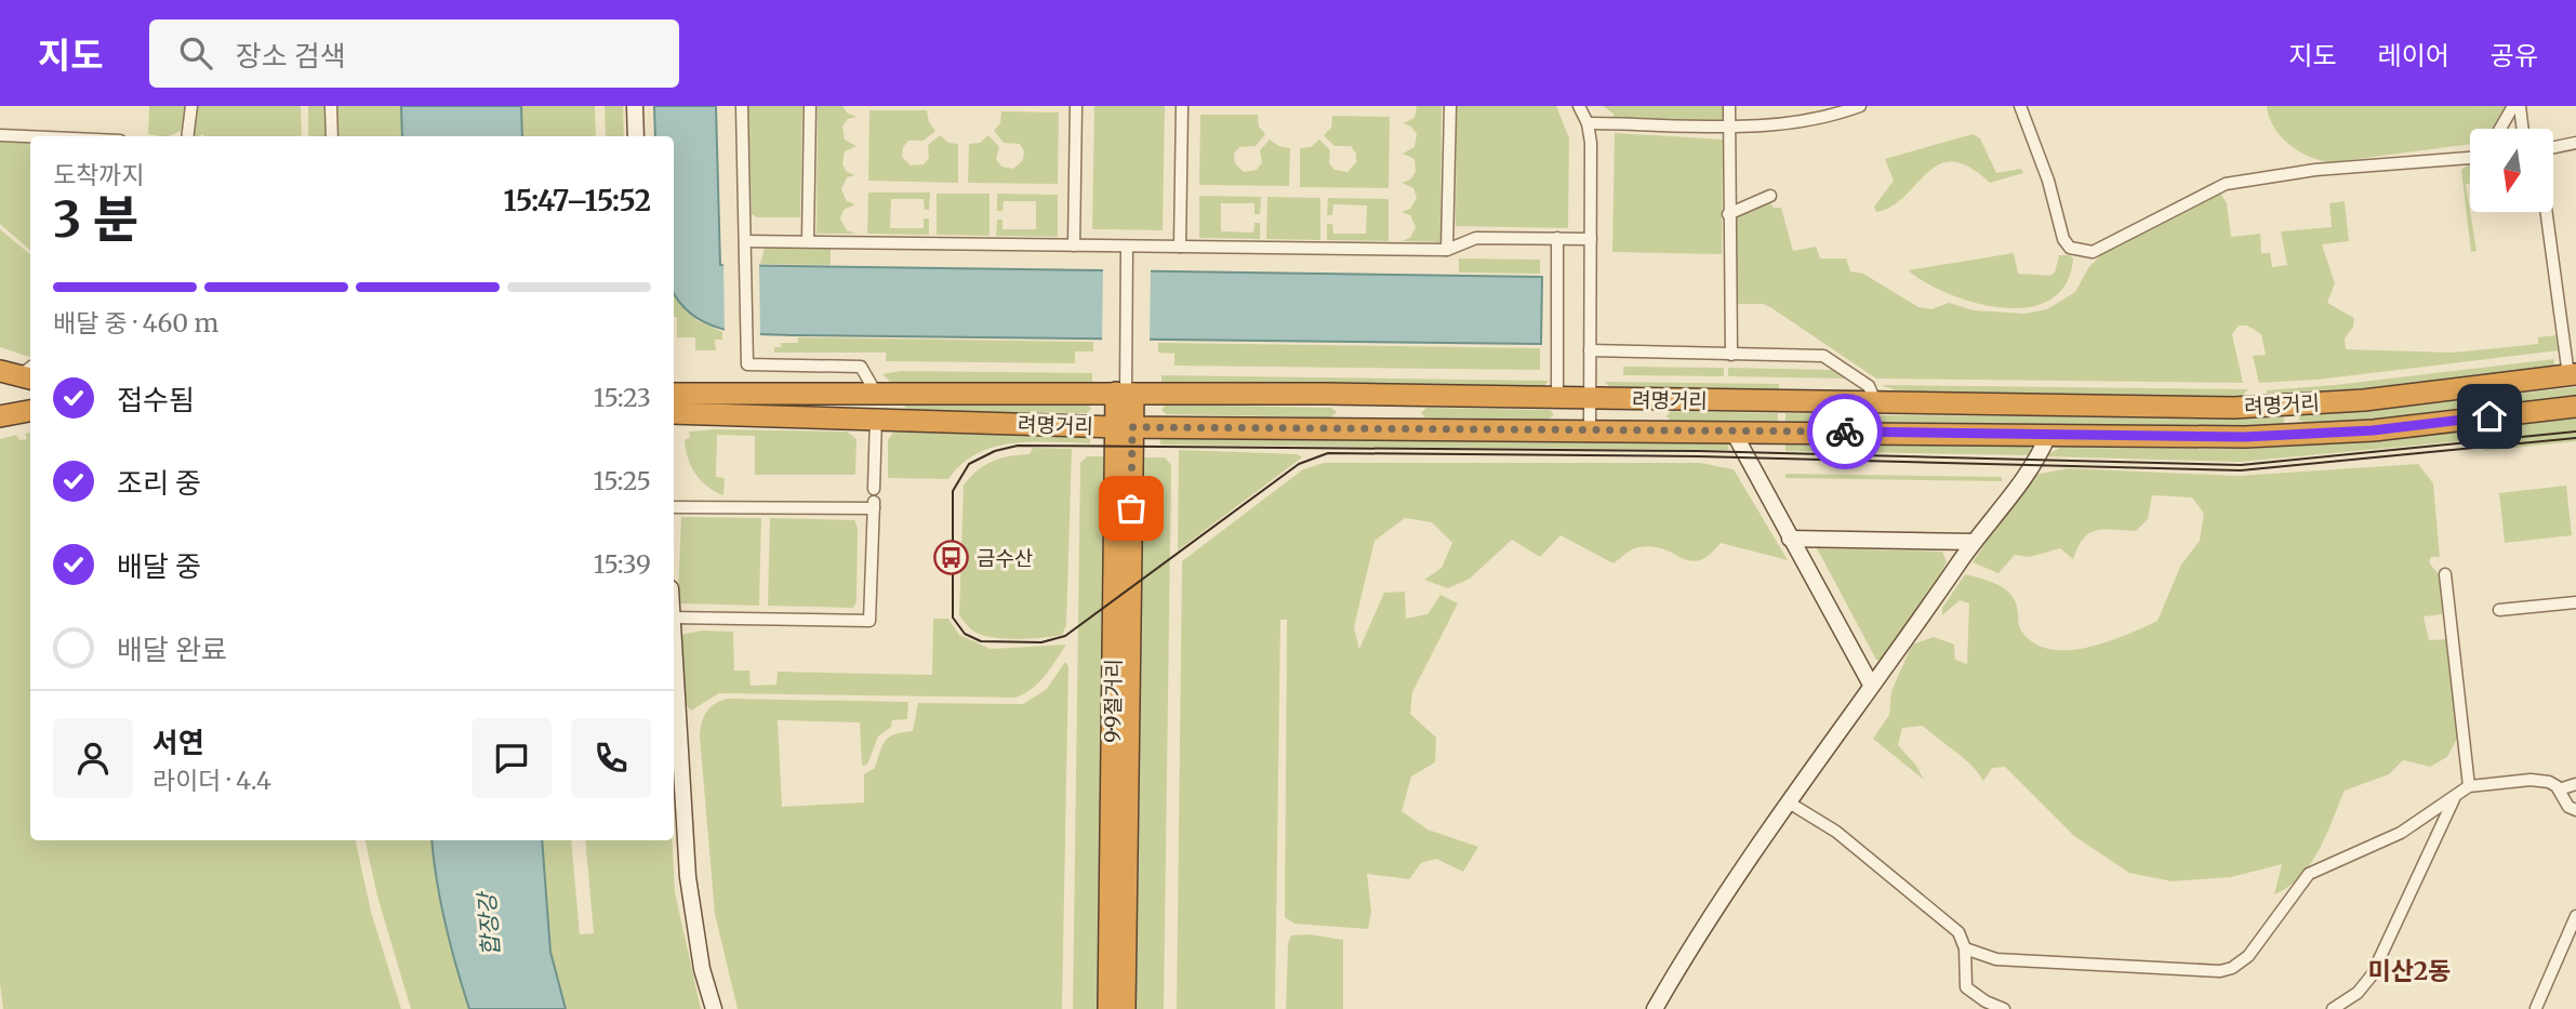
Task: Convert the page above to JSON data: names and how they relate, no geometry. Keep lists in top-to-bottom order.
{
  "streets": {
    "highway": ["려명거리", "9·9절거리"]
  },
  "crossings": [
    ["려명거리", "9·9절거리"]
  ],
  "districts": ["미산2동"],
  "water": ["합장강"],
  "places": {
    "bus stop": ["금수산"]
  },
  "north": "bottom",
  "page": {
    "header": "지도",
    "search": "장소 검색",
    "nav": ["지도", "레이어", "공유"],
    "heading": ["3 분", "도착까지", "15:47–15:52"],
    "panel": ["서연", "라이더 · 4.4"],
    "bar": "배달 중 · 460 m",
    "list": [
      ["접수됨", "15:23"],
      ["조리 중", "15:25"],
      ["배달 중", "15:39"],
      "배달 완료"
    ]
  }
}
